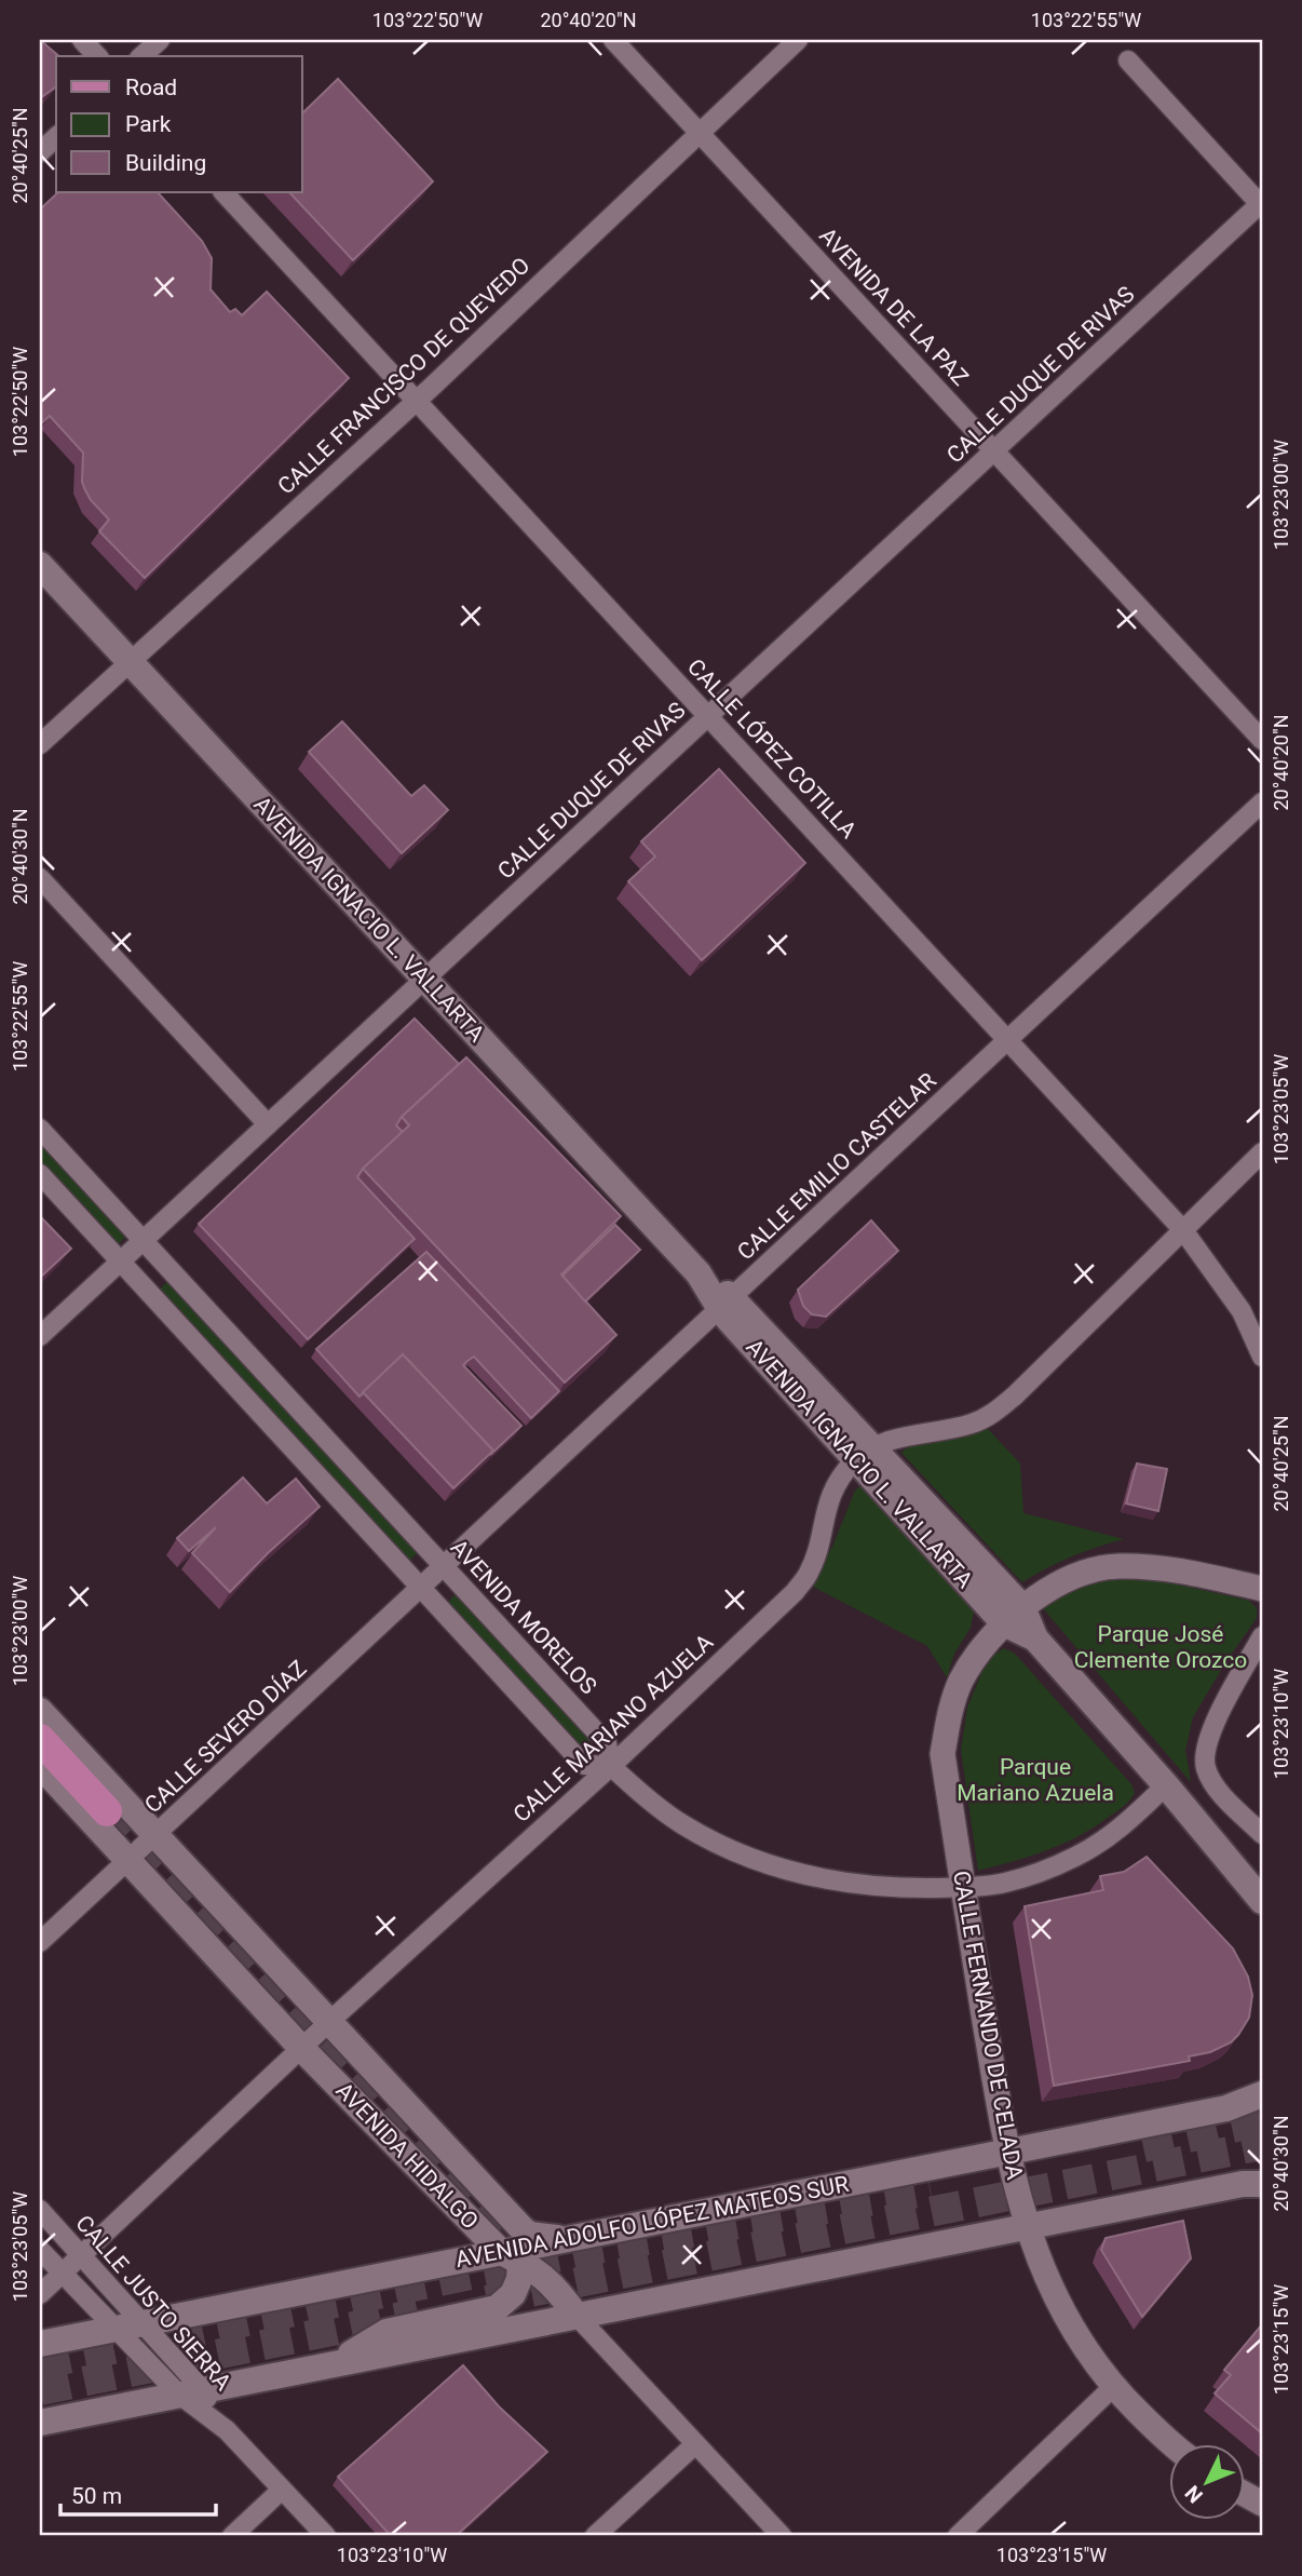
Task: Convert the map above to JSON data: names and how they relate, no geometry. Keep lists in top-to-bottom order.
{
  "streets": {
    "main road": ["AVENIDA IGNACIO L. VALLARTA", "AVENIDA HIDALGO", "AVENIDA ADOLFO LÓPEZ MATEOS SUR"],
    "street": [
      "AVENIDA DE LA PAZ",
      "CALLE DUQUE DE RIVAS",
      "CALLE FRANCISCO DE QUEVEDO",
      "CALLE LÓPEZ COTILLA",
      "CALLE EMILIO CASTELAR",
      "AVENIDA MORELOS",
      "CALLE MARIANO AZUELA",
      "CALLE SEVERO DÍAZ",
      "CALLE FERNANDO DE CELADA",
      "CALLE JUSTO SIERRA"
    ]
  },
  "crossings": [
    ["AVENIDA DE LA PAZ", "CALLE DUQUE DE RIVAS"],
    ["AVENIDA DE LA PAZ", "CALLE FRANCISCO DE QUEVEDO"],
    ["CALLE DUQUE DE RIVAS", "CALLE LÓPEZ COTILLA"],
    ["CALLE DUQUE DE RIVAS", "AVENIDA IGNACIO L. VALLARTA"],
    ["CALLE DUQUE DE RIVAS", "AVENIDA MORELOS"],
    ["CALLE FRANCISCO DE QUEVEDO", "CALLE LÓPEZ COTILLA"],
    ["CALLE FRANCISCO DE QUEVEDO", "AVENIDA IGNACIO L. VALLARTA"],
    ["CALLE LÓPEZ COTILLA", "CALLE EMILIO CASTELAR"],
    ["AVENIDA IGNACIO L. VALLARTA", "CALLE EMILIO CASTELAR"],
    ["AVENIDA IGNACIO L. VALLARTA", "CALLE MARIANO AZUELA"],
    ["AVENIDA IGNACIO L. VALLARTA", "CALLE FERNANDO DE CELADA"],
    ["CALLE EMILIO CASTELAR", "AVENIDA MORELOS"],
    ["CALLE EMILIO CASTELAR", "CALLE SEVERO DÍAZ"],
    ["AVENIDA MORELOS", "CALLE MARIANO AZUELA"],
    ["AVENIDA MORELOS", "CALLE SEVERO DÍAZ"],
    ["CALLE MARIANO AZUELA", "AVENIDA HIDALGO"],
    ["CALLE MARIANO AZUELA", "CALLE JUSTO SIERRA"],
    ["CALLE SEVERO DÍAZ", "AVENIDA HIDALGO"],
    ["CALLE FERNANDO DE CELADA", "AVENIDA ADOLFO LÓPEZ MATEOS SUR"],
    ["AVENIDA HIDALGO", "AVENIDA ADOLFO LÓPEZ MATEOS SUR"],
    ["AVENIDA ADOLFO LÓPEZ MATEOS SUR", "CALLE JUSTO SIERRA"]
  ],
  "parks": ["Parque José Clemente Orozco", "Parque Mariano Azuela"],
  "legend": ["Road", "Park", "Building"],
  "scale_bar": "50 m",
  "north": "bottom left",
  "coordinates": [
    "103°22'50\"W",
    "20°40'20\"N",
    "103°22'55\"W",
    "20°40'25\"N",
    "103°23'00\"W",
    "20°40'30\"N",
    "103°23'05\"W",
    "103°23'10\"W",
    "103°23'15\"W"
  ]
}
